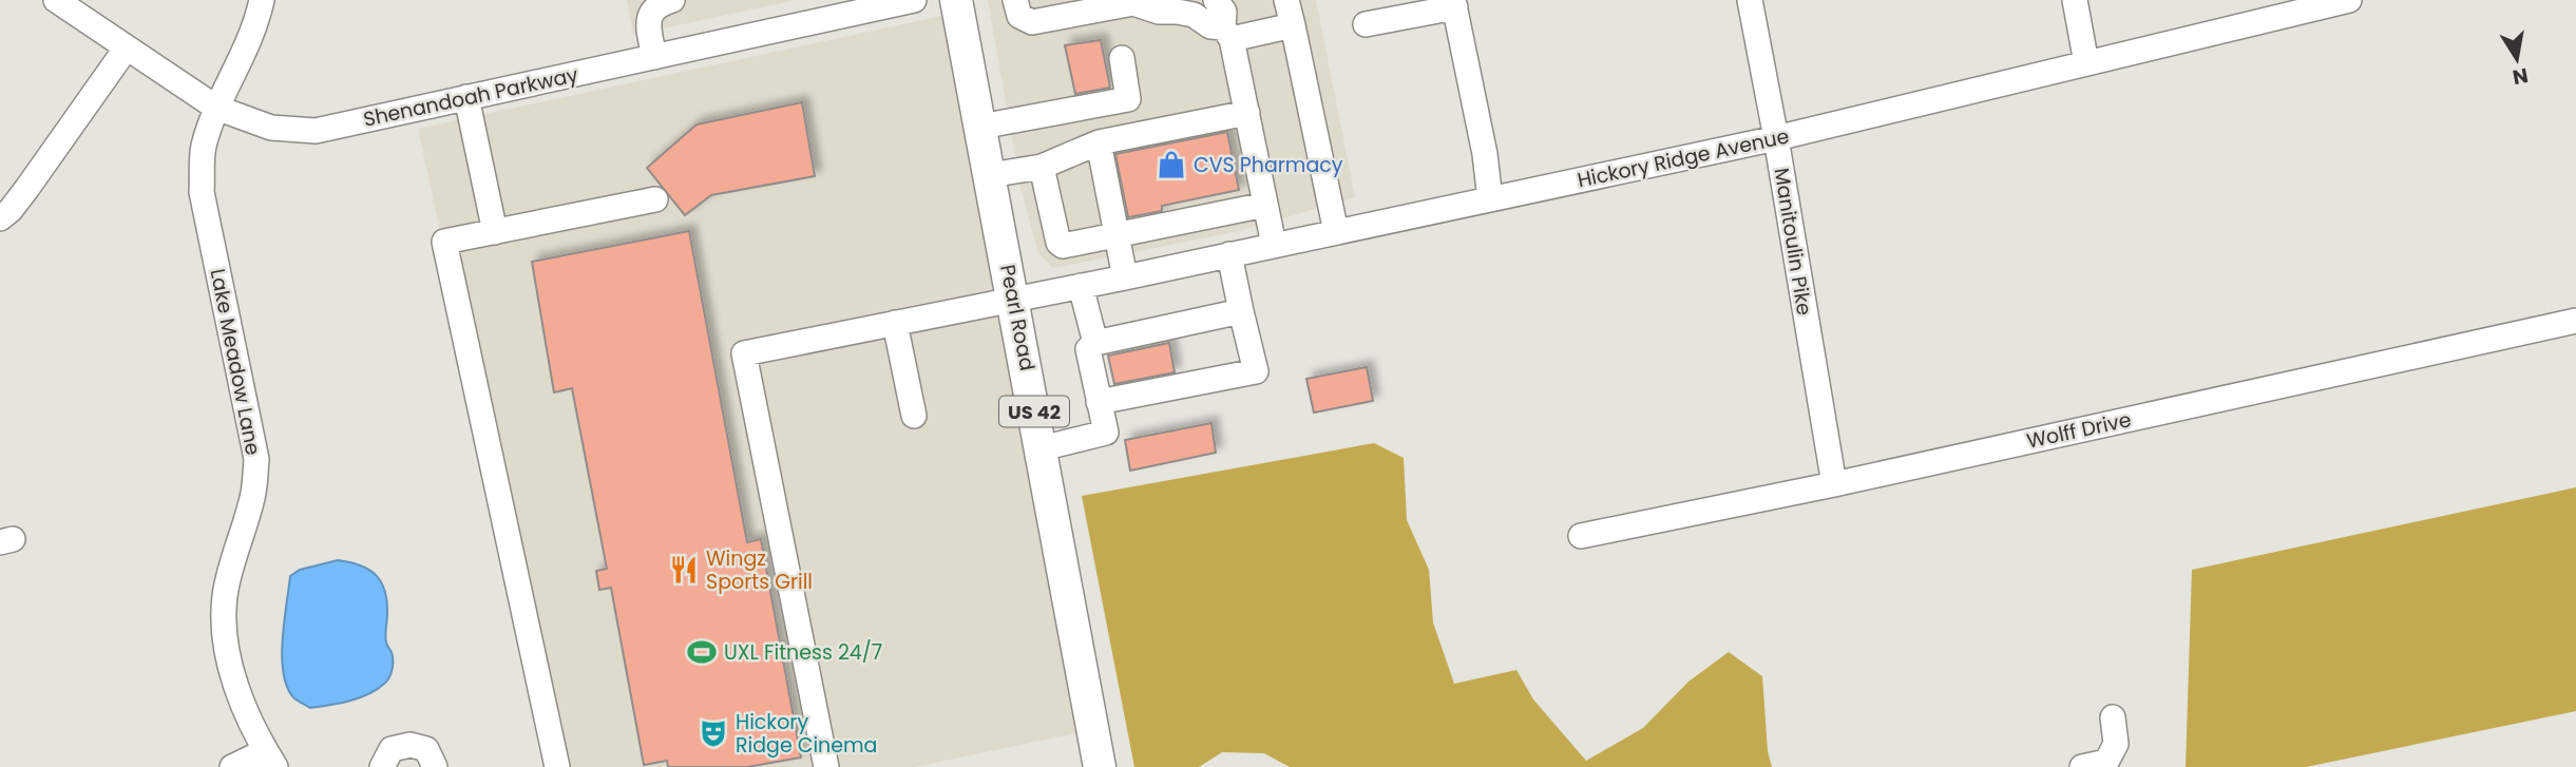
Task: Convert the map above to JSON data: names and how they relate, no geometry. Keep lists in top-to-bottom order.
{
  "streets": {
    "main road": ["Pearl Road", "US 42"],
    "street": [
      "Shenandoah Parkway",
      "Hickory Ridge Avenue",
      "Manitoulin Pike",
      "Lake Meadow Lane",
      "Wolff Drive"
    ]
  },
  "crossings": [
    ["Shenandoah Parkway", "Lake Meadow Lane"],
    ["Hickory Ridge Avenue", "Manitoulin Pike"],
    ["Hickory Ridge Avenue", "Pearl Road"],
    ["Manitoulin Pike", "Wolff Drive"]
  ],
  "places": {
    "shop": ["CVS Pharmacy"],
    "restaurant": ["Wingz Sports Grill"],
    "sports": ["UXL Fitness 24/7"],
    "theatre": ["Hickory Ridge Cinema"]
  },
  "north": "bottom"
}
